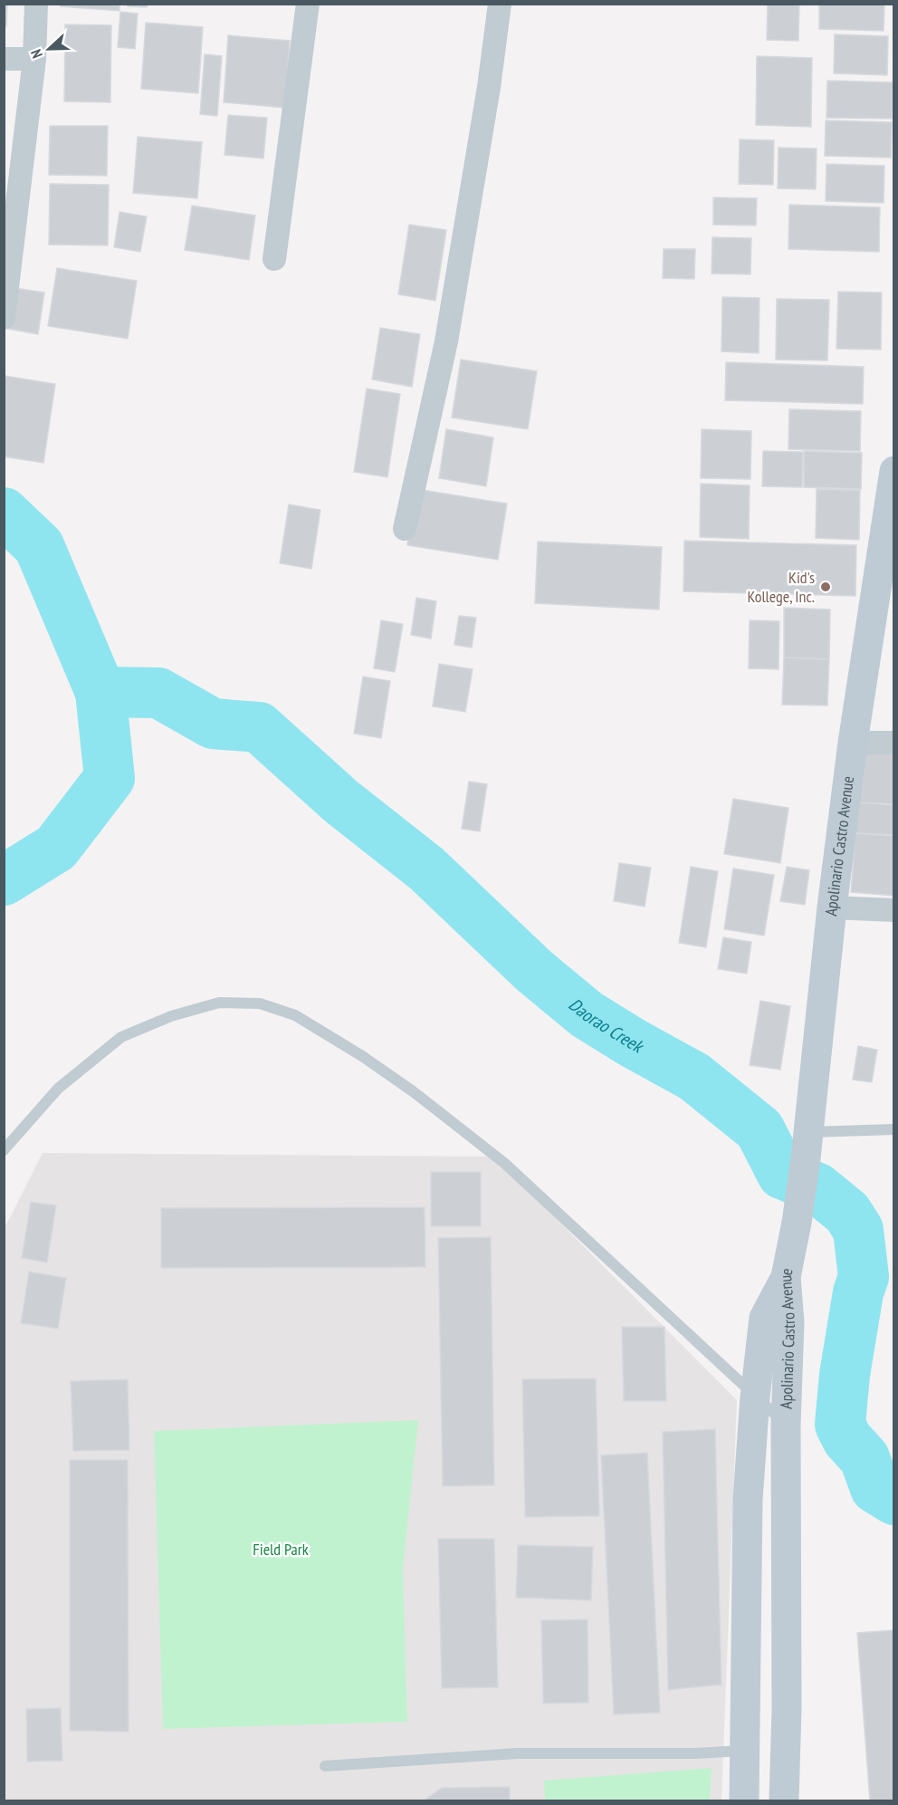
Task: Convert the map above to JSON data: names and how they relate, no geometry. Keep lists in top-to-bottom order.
{
  "streets": {
    "main road": ["Apolinario Castro Avenue"]
  },
  "water": ["Daorao Creek"],
  "parks": ["Field Park"],
  "places": ["Kid's Kollege, Inc."],
  "north": "left"
}
